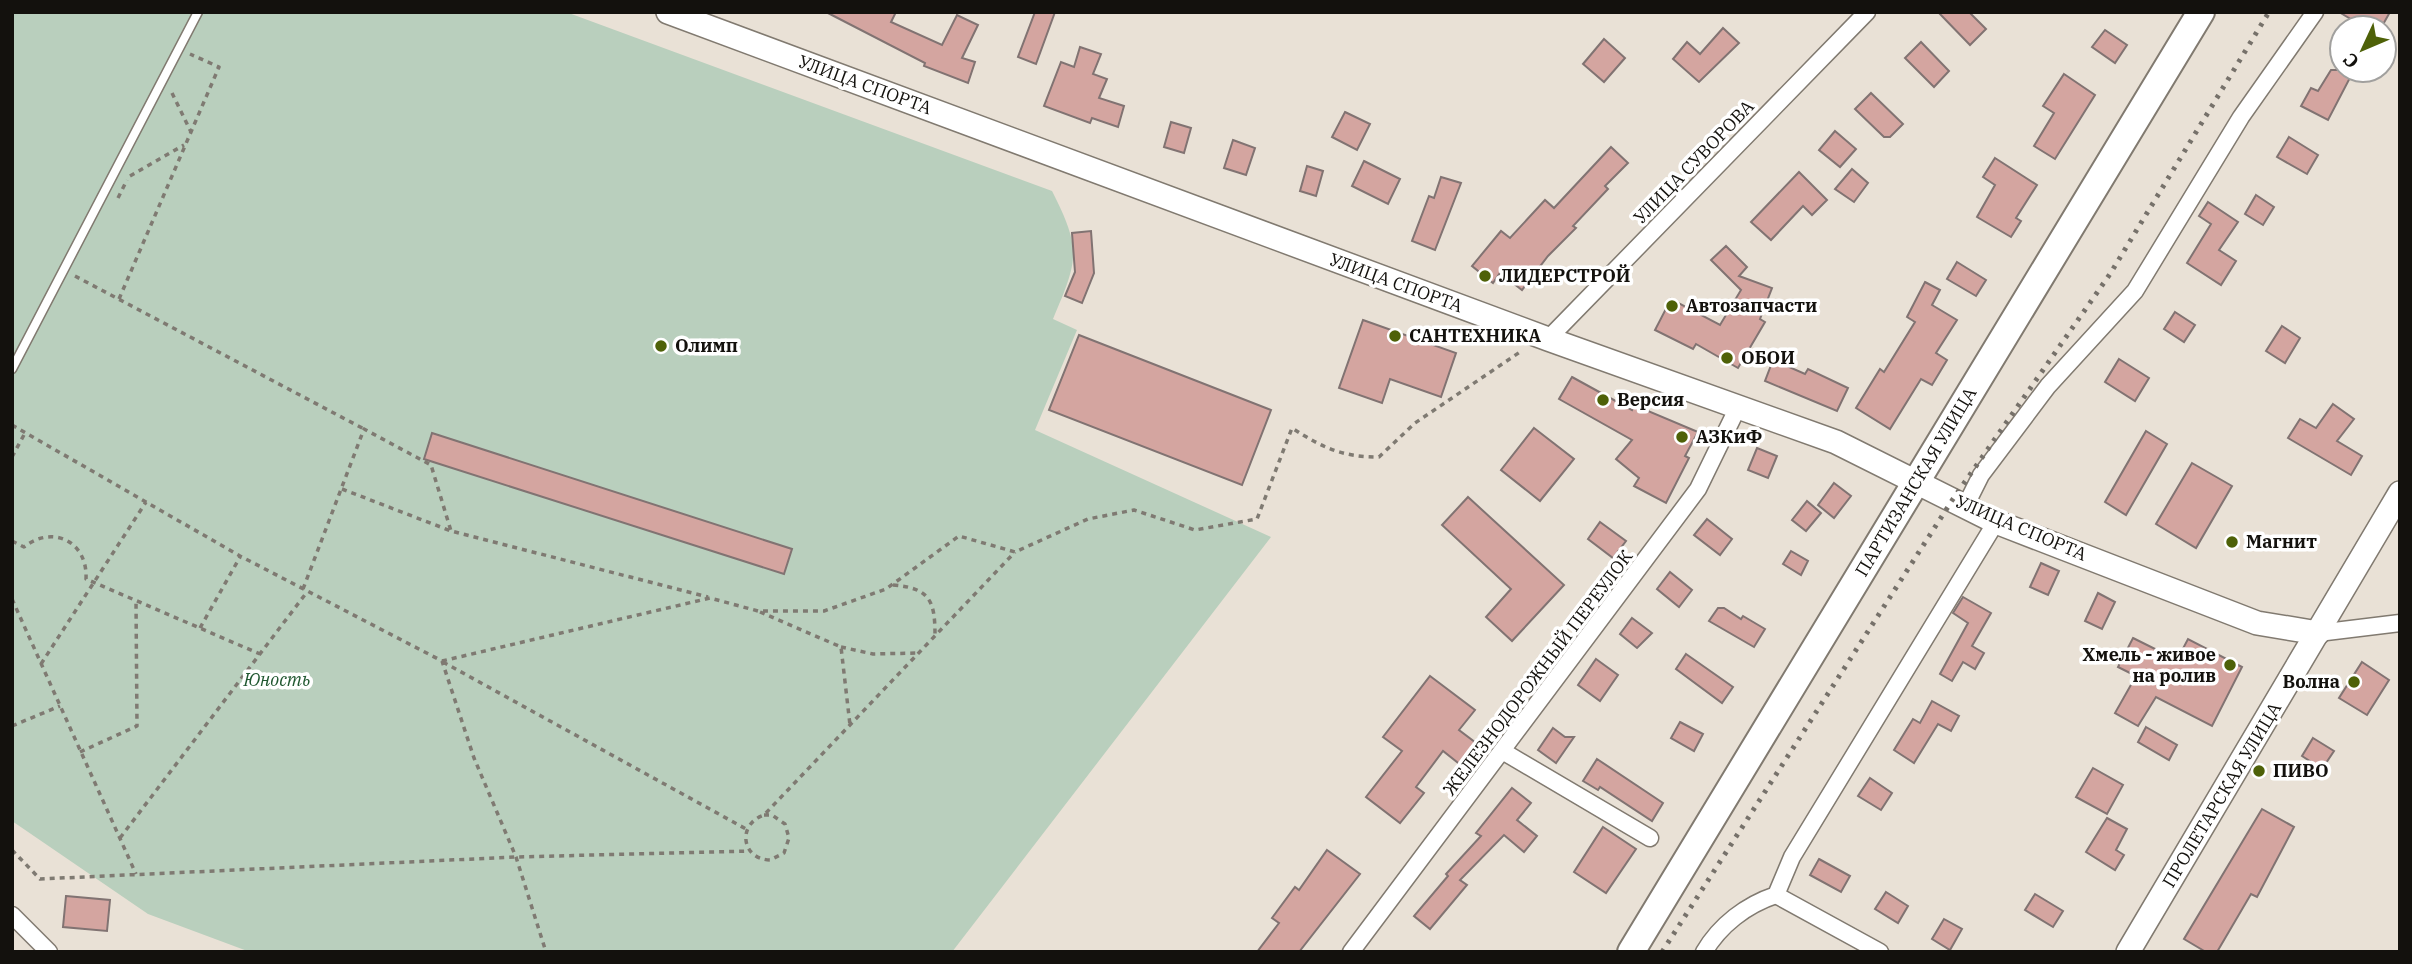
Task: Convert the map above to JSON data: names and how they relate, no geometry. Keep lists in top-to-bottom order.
{
  "streets": {
    "main road": ["ПАРТИЗАНСКАЯ УЛИЦА"],
    "street": [
      "УЛИЦА СПОРТА",
      "УЛИЦА СУВОРОВА",
      "ЖЕЛЕЗНОДОРОЖНЫЙ ПЕРЕУЛОК",
      "ПРОЛЕТАРСКАЯ УЛИЦА"
    ]
  },
  "crossings": [
    ["УЛИЦА СПОРТА", "УЛИЦА СУВОРОВА"],
    ["УЛИЦА СПОРТА", "ПАРТИЗАНСКАЯ УЛИЦА"],
    ["УЛИЦА СПОРТА", "ЖЕЛЕЗНОДОРОЖНЫЙ ПЕРЕУЛОК"],
    ["УЛИЦА СПОРТА", "ПРОЛЕТАРСКАЯ УЛИЦА"]
  ],
  "parks": ["Юность"],
  "places": [
    "ЛИДЕРСТРОЙ",
    "Автозапчасти",
    "САНТЕХНИКА",
    "Олимп",
    "ОБОИ",
    "Версия",
    "АЗКиФ",
    "Магнит",
    "Хмель - живое на ролив",
    "Волна",
    "ПИВО"
  ],
  "north": "bottom left"
}
